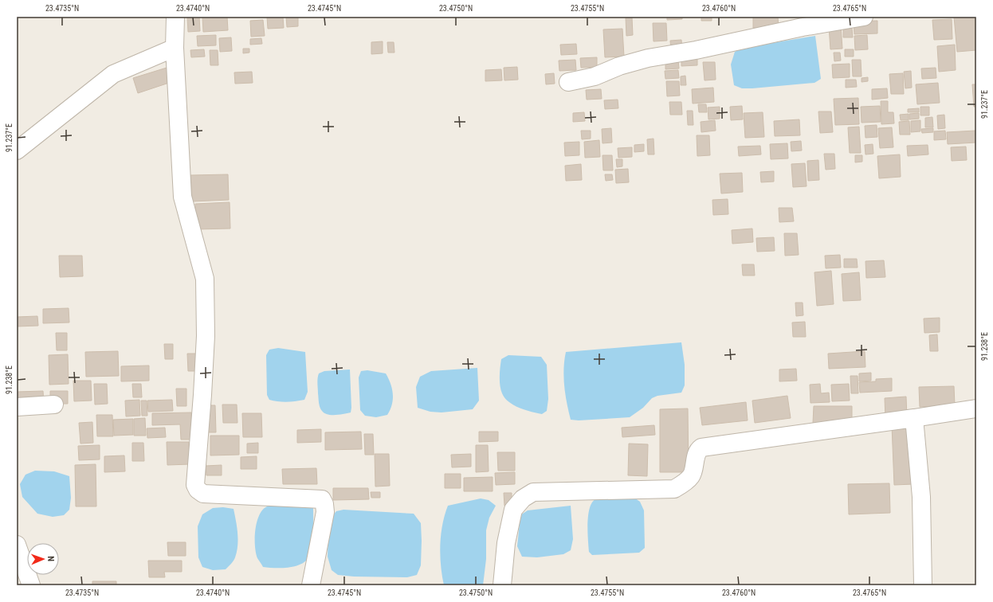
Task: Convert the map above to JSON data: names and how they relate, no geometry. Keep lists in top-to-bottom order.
{
  "north": "right",
  "coordinates": [
    "23.4735°N",
    "23.4740°N",
    "23.4745°N",
    "23.4750°N",
    "23.4755°N",
    "23.4760°N",
    "23.4765°N",
    "91.237°E",
    "91.238°E"
  ]
}
